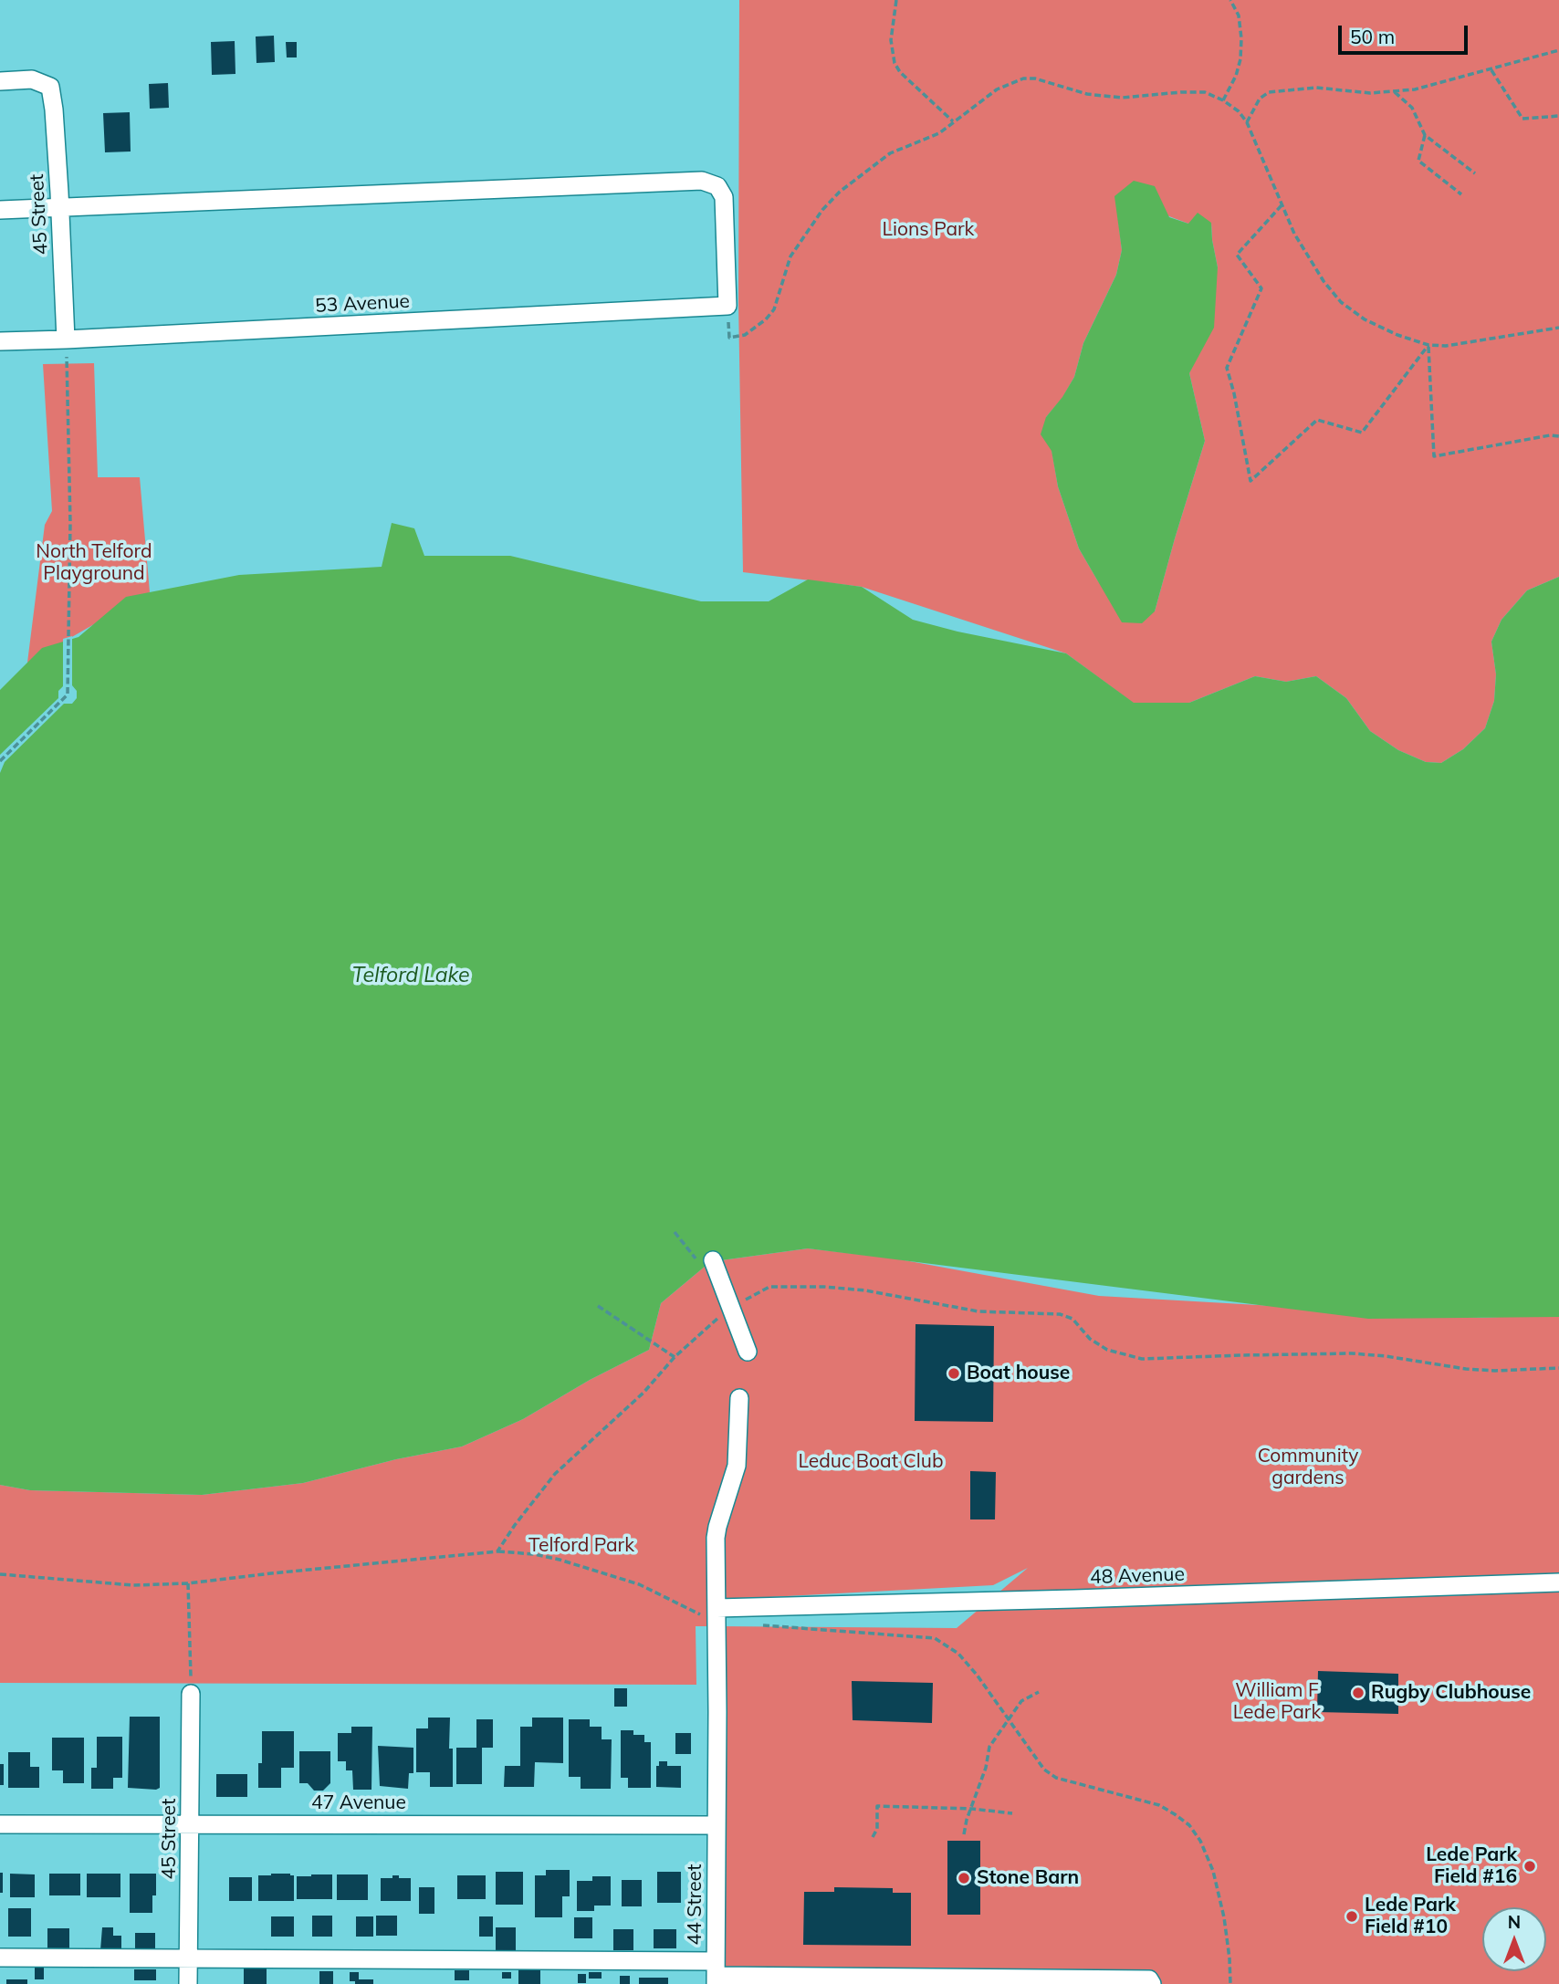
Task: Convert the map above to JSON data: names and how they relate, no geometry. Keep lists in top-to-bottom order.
{
  "streets": {
    "street": [
      "45 Street",
      "53 Avenue",
      "48 Avenue",
      "47 Avenue",
      "44 Street"
    ]
  },
  "crossings": [
    ["45 Street", "53 Avenue"],
    ["45 Street", "47 Avenue"],
    ["48 Avenue", "44 Street"],
    ["47 Avenue", "44 Street"]
  ],
  "water": ["Telford Lake"],
  "parks": [
    "Lions Park",
    "North Telford Playground",
    "Community gardens",
    "Leduc Boat Club",
    "Telford Park",
    "William F Lede Park"
  ],
  "places": [
    "Boat house",
    "Rugby Clubhouse",
    "Lede Park Field #16",
    "Stone Barn",
    "Lede Park Field #10"
  ],
  "scale_bar": "50 m",
  "north": "top"
}
